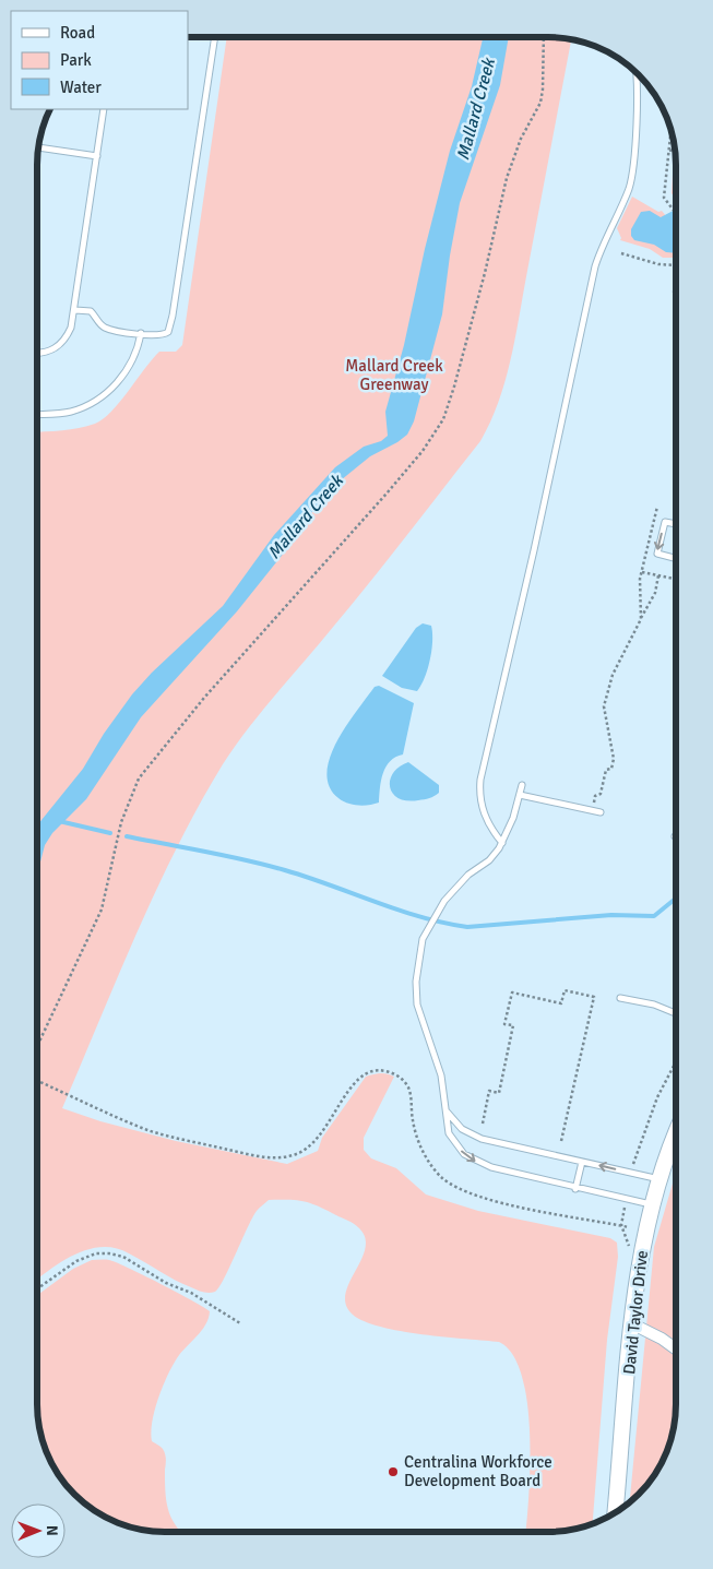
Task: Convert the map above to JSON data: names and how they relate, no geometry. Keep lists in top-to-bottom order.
{
  "streets": {
    "street": ["David Taylor Drive"]
  },
  "water": ["Mallard Creek"],
  "parks": ["Mallard Creek Greenway"],
  "places": ["Centralina Workforce Development Board"],
  "legend": ["Road", "Park", "Water"],
  "north": "right"
}
